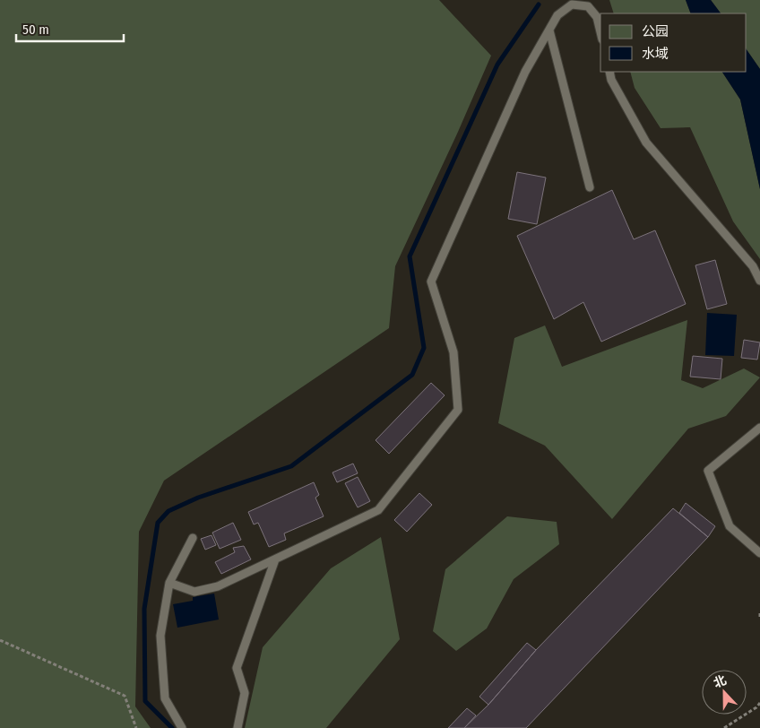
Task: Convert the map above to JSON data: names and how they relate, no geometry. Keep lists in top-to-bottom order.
{
  "legend": ["公园", "水域"],
  "scale_bar": "50 m",
  "north": "top"
}
